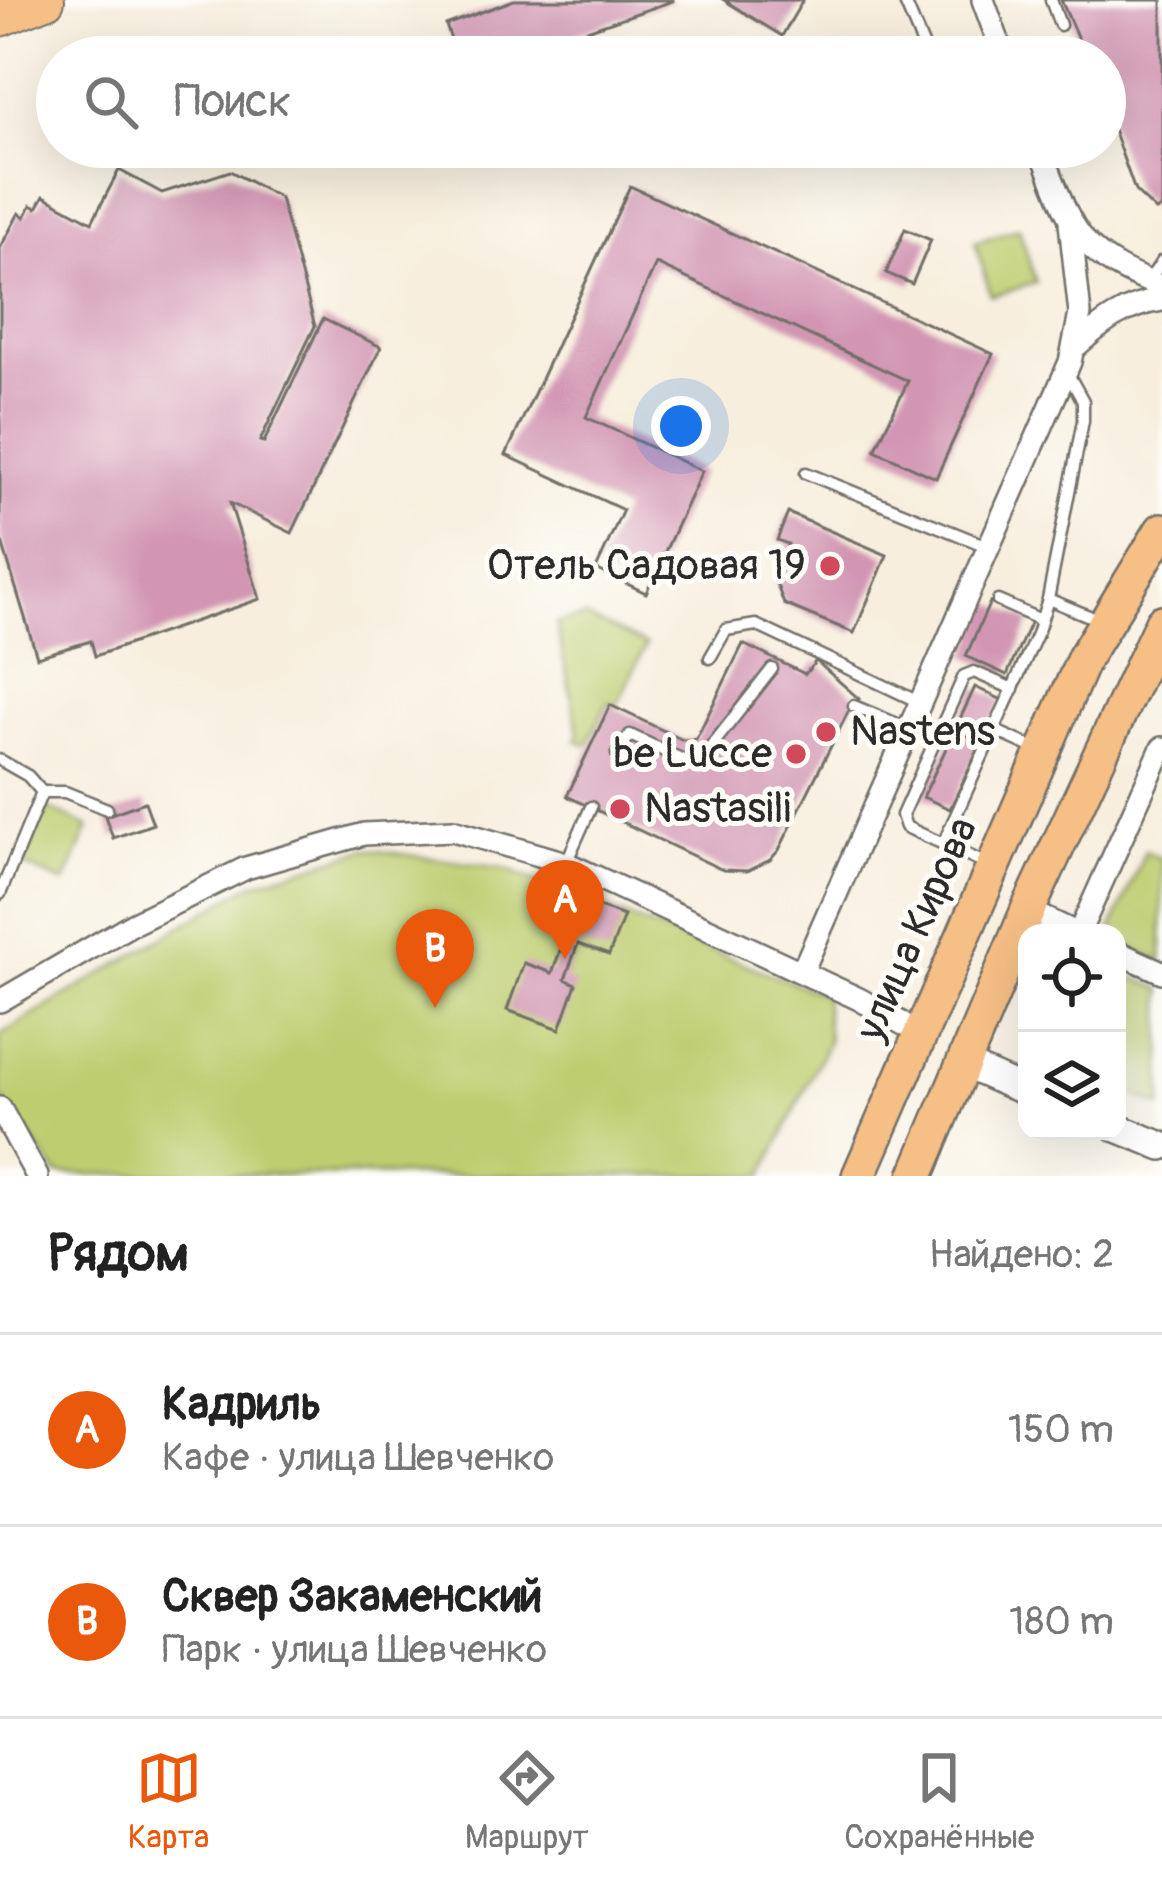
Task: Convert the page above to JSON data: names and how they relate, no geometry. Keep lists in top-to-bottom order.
{
  "streets": {
    "main road": ["улица Кирова"]
  },
  "places": [
    "Отель Садовая 19",
    "Nastens",
    "be Lucce",
    "Nastasili"
  ],
  "page": {
    "search": "Поиск",
    "pins": ["A", "B"],
    "heading": ["Рядом", "Найдено: 2"],
    "list": [
      {
        "mark": "A",
        "name": "Кадриль",
        "note": "Кафе · улица Шевченко",
        "value": "150 m"
      },
      {
        "mark": "B",
        "name": "Сквер Закаменский",
        "note": "Парк · улица Шевченко",
        "value": "180 m"
      }
    ],
    "nav": ["Карта", "Маршрут", "Сохранённые"]
  }
}
